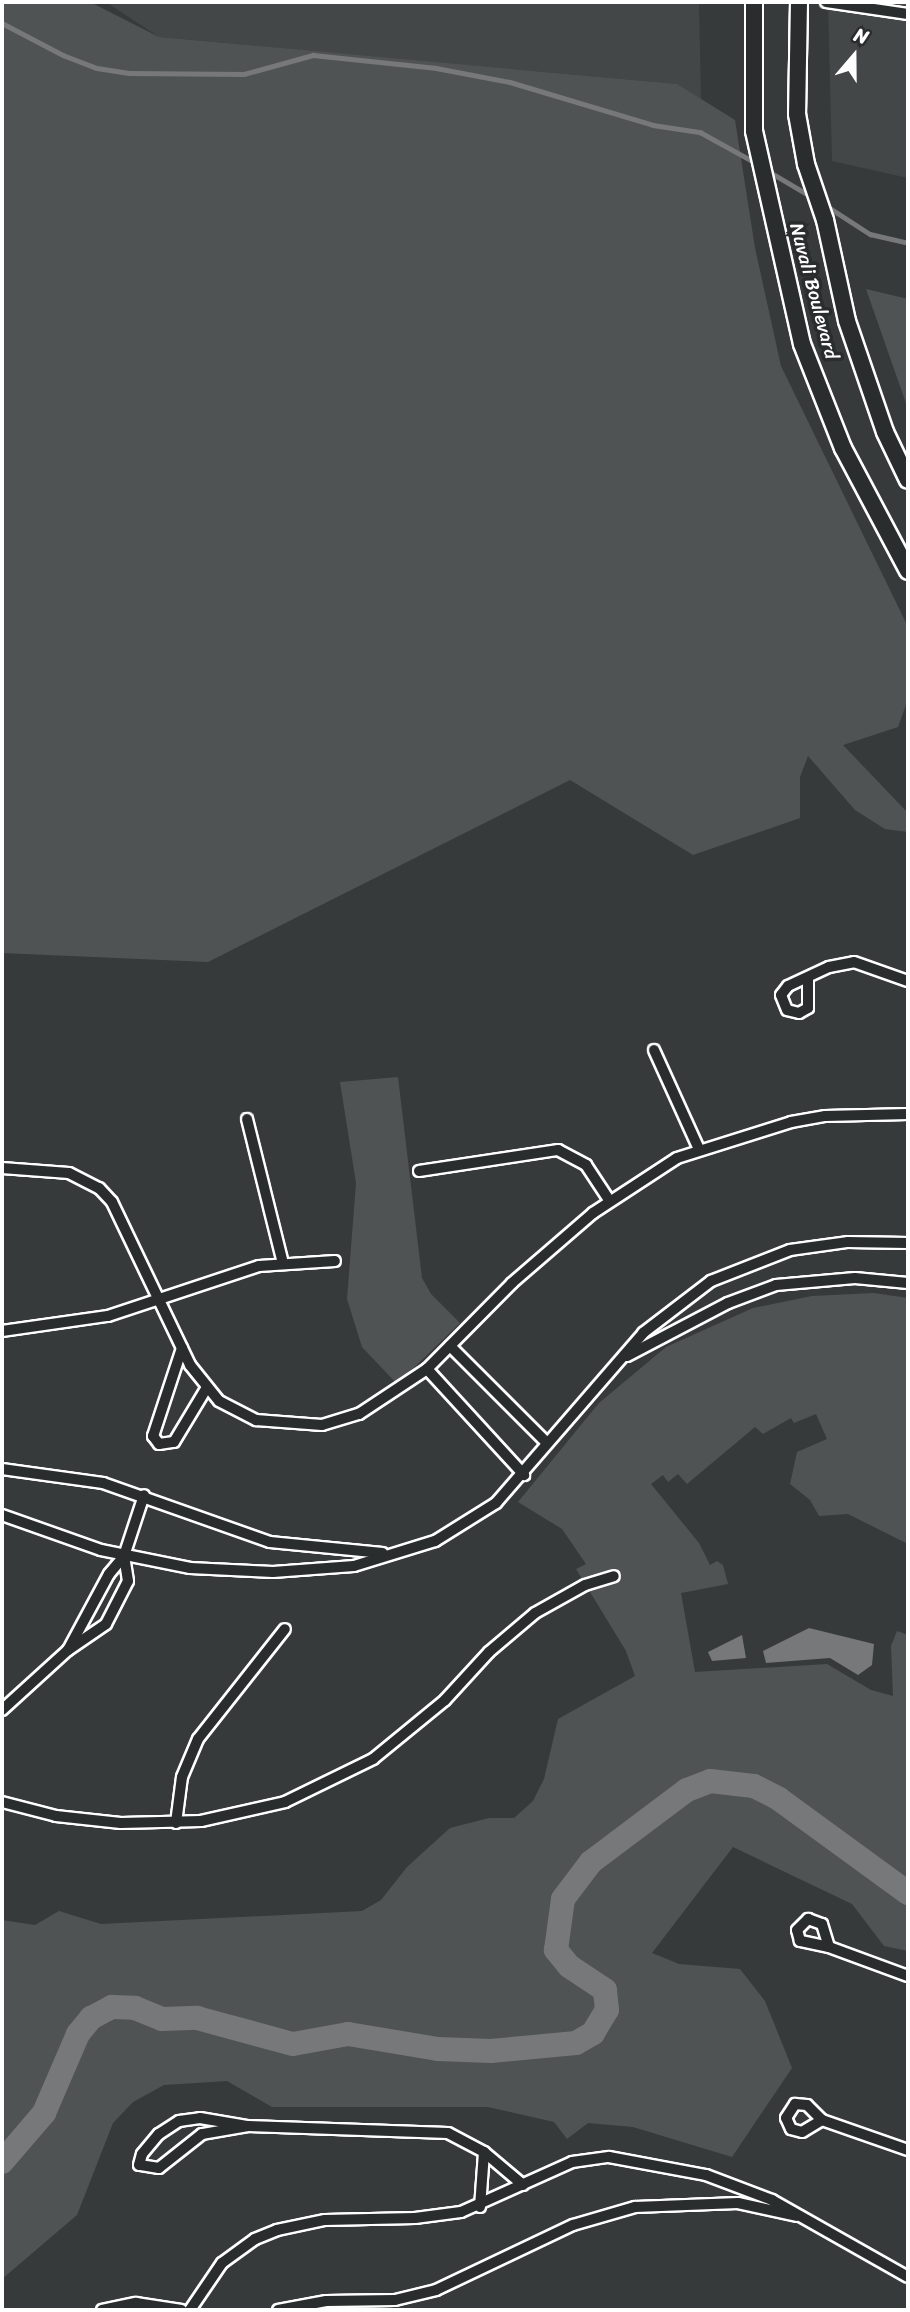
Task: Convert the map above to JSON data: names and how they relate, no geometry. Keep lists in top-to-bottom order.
{
  "streets": {
    "main road": ["Nuvali Boulevard"]
  },
  "north": "top"
}
